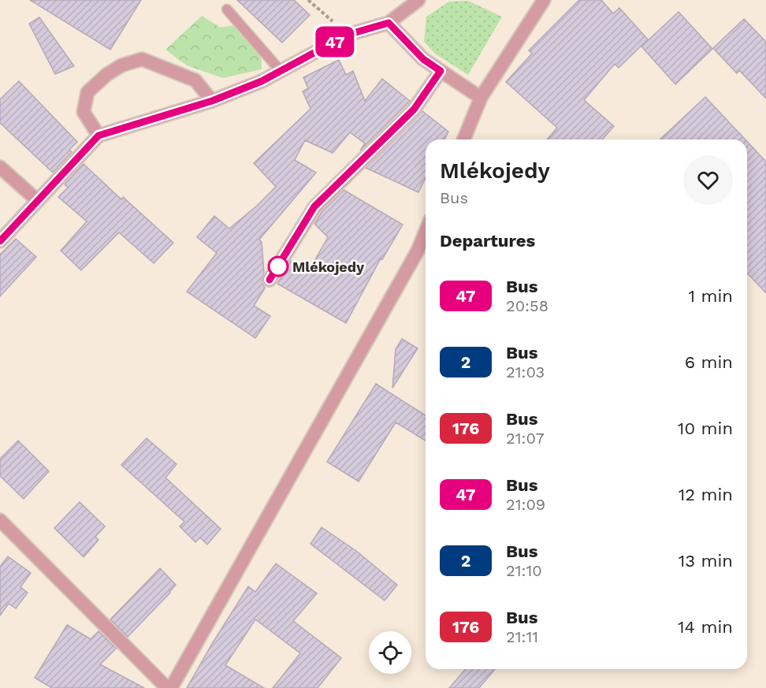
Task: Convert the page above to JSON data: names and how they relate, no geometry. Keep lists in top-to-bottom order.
{
  "places": ["Mlékojedy"],
  "lines": ["bus line 47"],
  "page": {
    "on_map": "47",
    "heading": [
      ["Mlékojedy", "Bus"],
      "Departures"
    ],
    "list": [
      {
        "mark": "47",
        "name": "Bus",
        "note": "20:58",
        "value": "1 min"
      },
      {
        "mark": "2",
        "name": "Bus",
        "note": "21:03",
        "value": "6 min"
      },
      {
        "mark": "176",
        "name": "Bus",
        "note": "21:07",
        "value": "10 min"
      },
      {
        "mark": "47",
        "name": "Bus",
        "note": "21:09",
        "value": "12 min"
      },
      {
        "mark": "2",
        "name": "Bus",
        "note": "21:10",
        "value": "13 min"
      },
      {
        "mark": "176",
        "name": "Bus",
        "note": "21:11",
        "value": "14 min"
      }
    ]
  }
}
